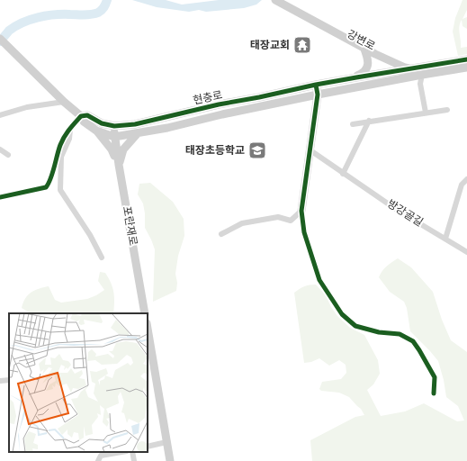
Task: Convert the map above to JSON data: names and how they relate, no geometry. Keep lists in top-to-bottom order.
{
  "streets": {
    "street": [
      "강변로",
      "현충로",
      "방강골길",
      "포란재로"
    ]
  },
  "crossings": [
    ["강변로", "현충로"],
    ["현충로", "포란재로"]
  ],
  "places": {
    "temple": ["태장교회"],
    "school or university": ["태장초등학교"]
  }
}
